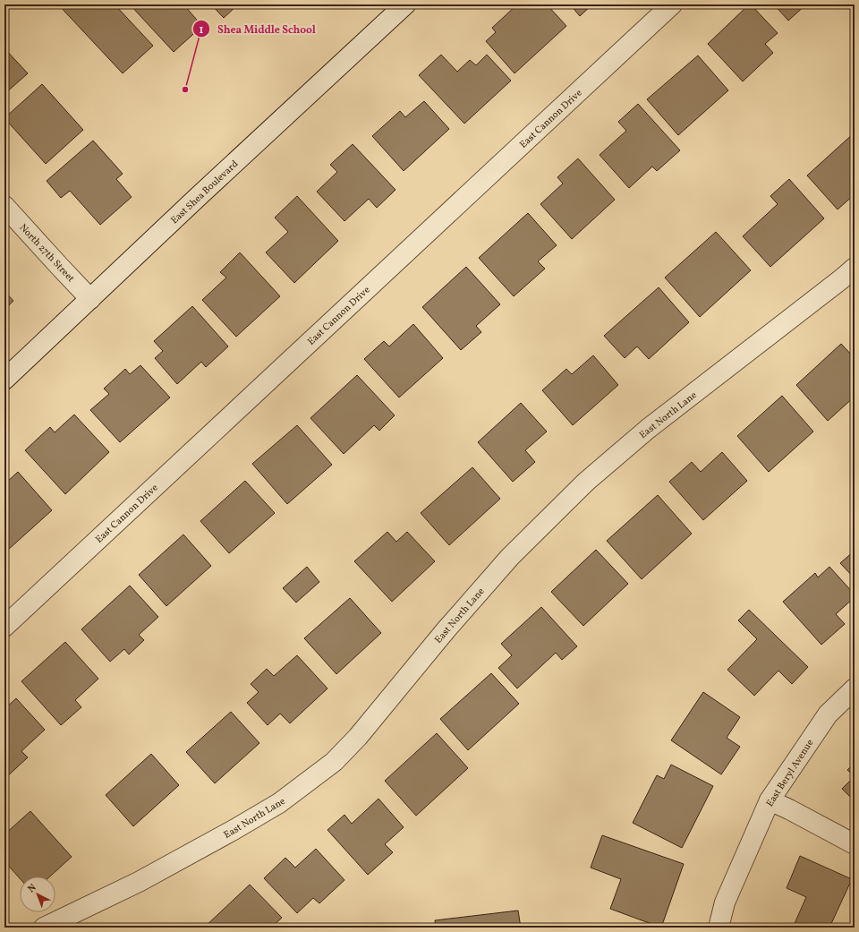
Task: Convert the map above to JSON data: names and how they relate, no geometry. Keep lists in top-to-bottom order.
{
  "streets": {
    "street": [
      "East Cannon Drive",
      "East Shea Boulevard",
      "North 27th Street",
      "East North Lane",
      "East Beryl Avenue"
    ]
  },
  "crossings": [
    ["East Shea Boulevard", "North 27th Street"]
  ],
  "places": ["Shea Middle School"],
  "north": "top left"
}
